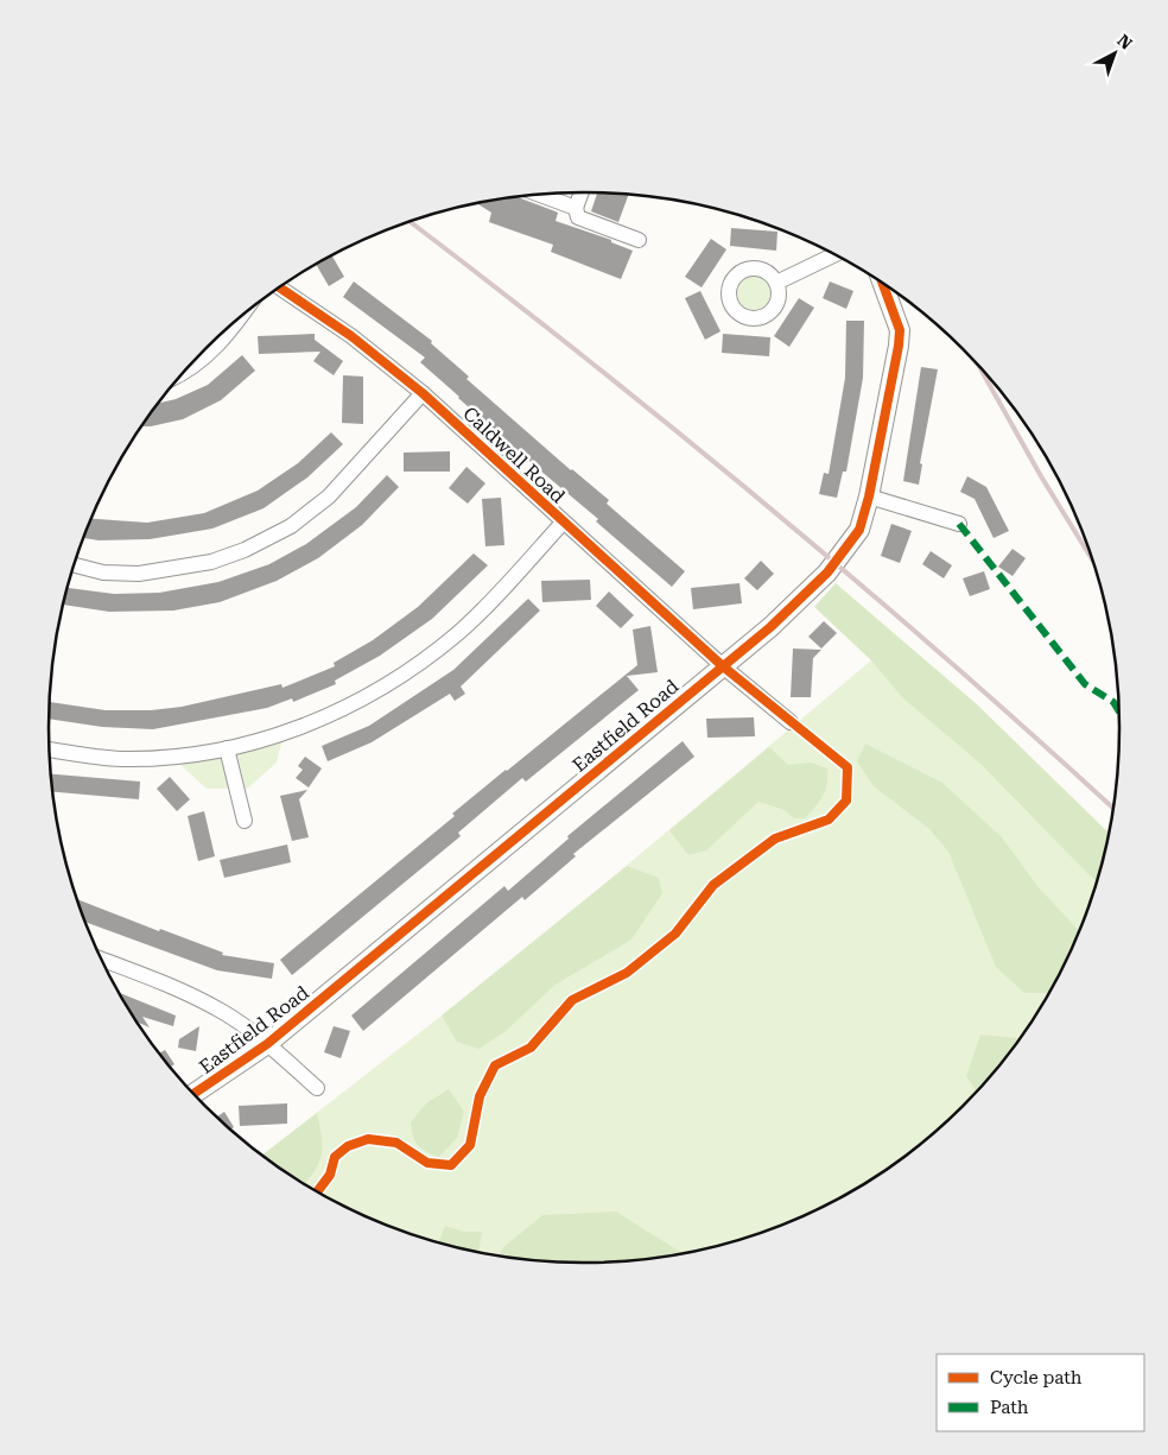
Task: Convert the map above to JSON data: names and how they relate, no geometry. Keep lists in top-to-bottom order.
{
  "streets": {
    "street": ["Caldwell Road", "Eastfield Road"]
  },
  "crossings": [
    ["Caldwell Road", "Eastfield Road"]
  ],
  "legend": ["Cycle path", "Path"],
  "north": "top right"
}
